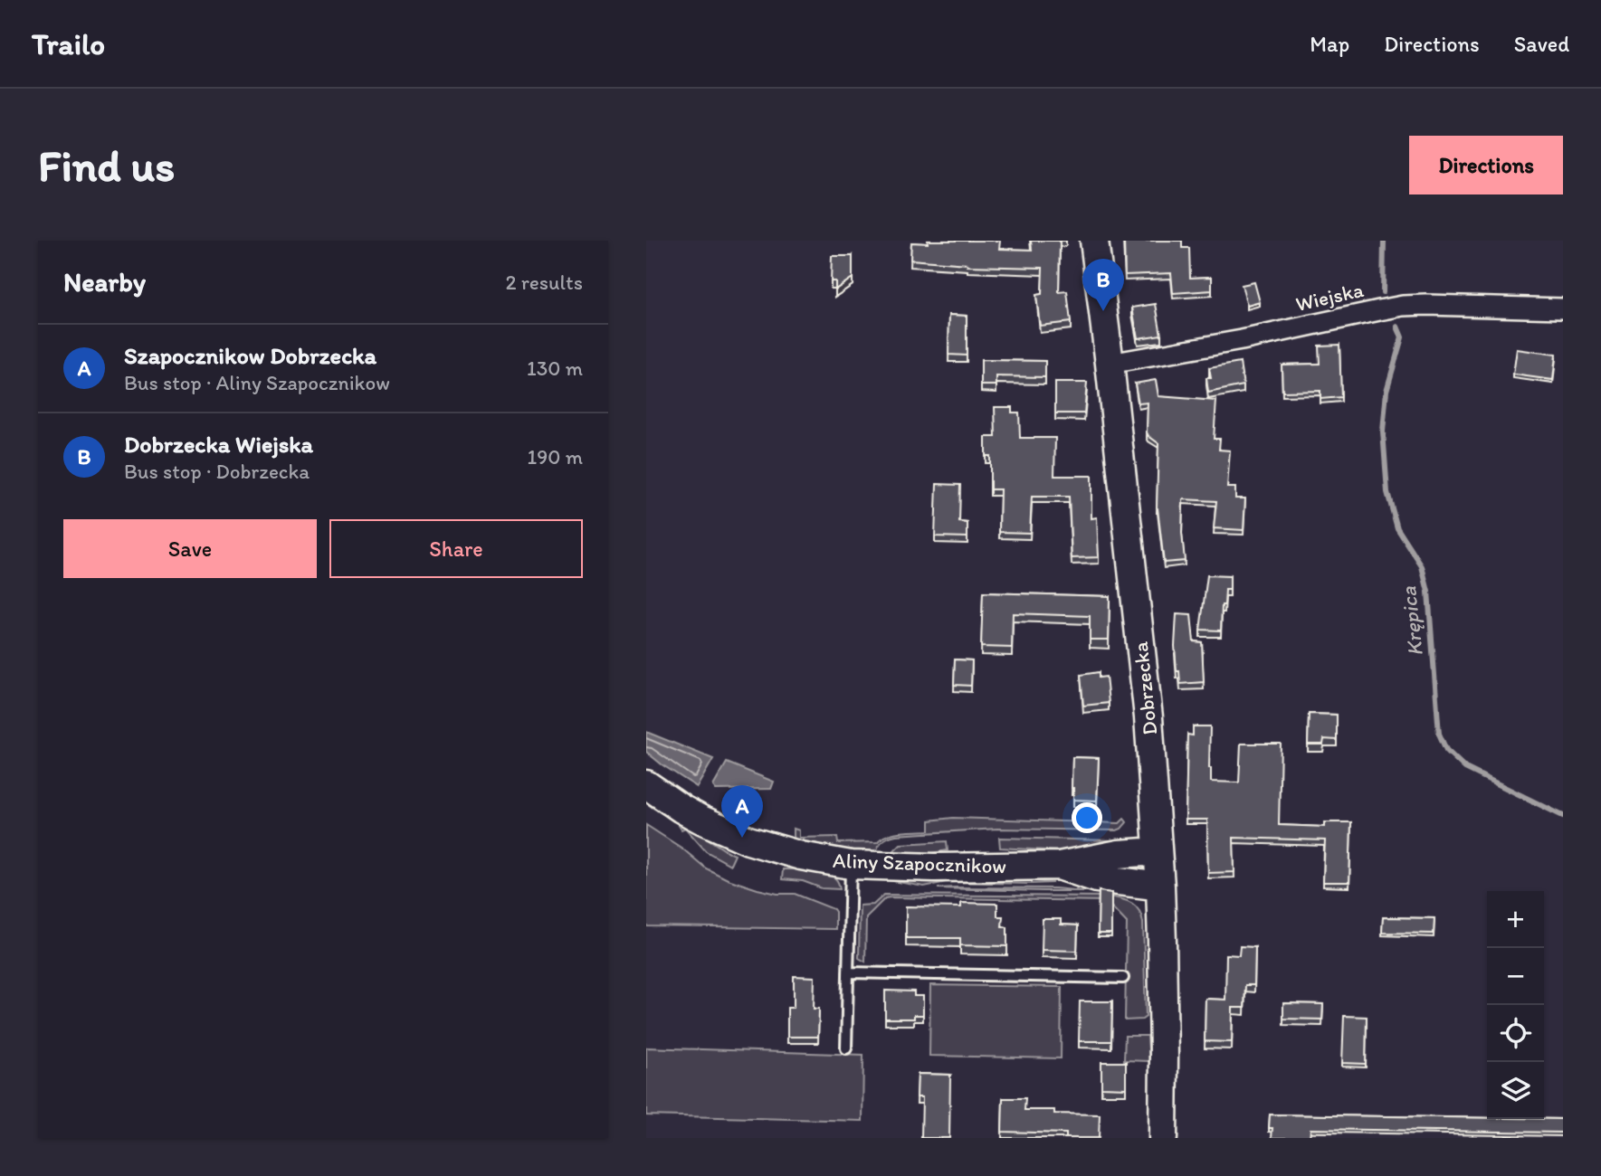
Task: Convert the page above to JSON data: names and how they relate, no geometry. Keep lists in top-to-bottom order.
{
  "streets": {
    "street": ["Wiejska", "Dobrzecka", "Aliny Szapocznikow"]
  },
  "crossings": [
    ["Wiejska", "Dobrzecka"],
    ["Dobrzecka", "Aliny Szapocznikow"]
  ],
  "water": ["Krępica"],
  "page": {
    "header": "Trailo",
    "nav": ["Map", "Directions", "Saved"],
    "buttons": [
      "Directions",
      ["Save", "Share"]
    ],
    "title": "Find us",
    "heading": ["Nearby", "2 results"],
    "pins": ["B", "A"],
    "list": [
      {
        "mark": "A",
        "name": "Szapocznikow Dobrzecka",
        "note": "Bus stop · Aliny Szapocznikow",
        "value": "130 m"
      },
      {
        "mark": "B",
        "name": "Dobrzecka Wiejska",
        "note": "Bus stop · Dobrzecka",
        "value": "190 m"
      }
    ],
    "map_buttons": ["+", "−"]
  }
}
